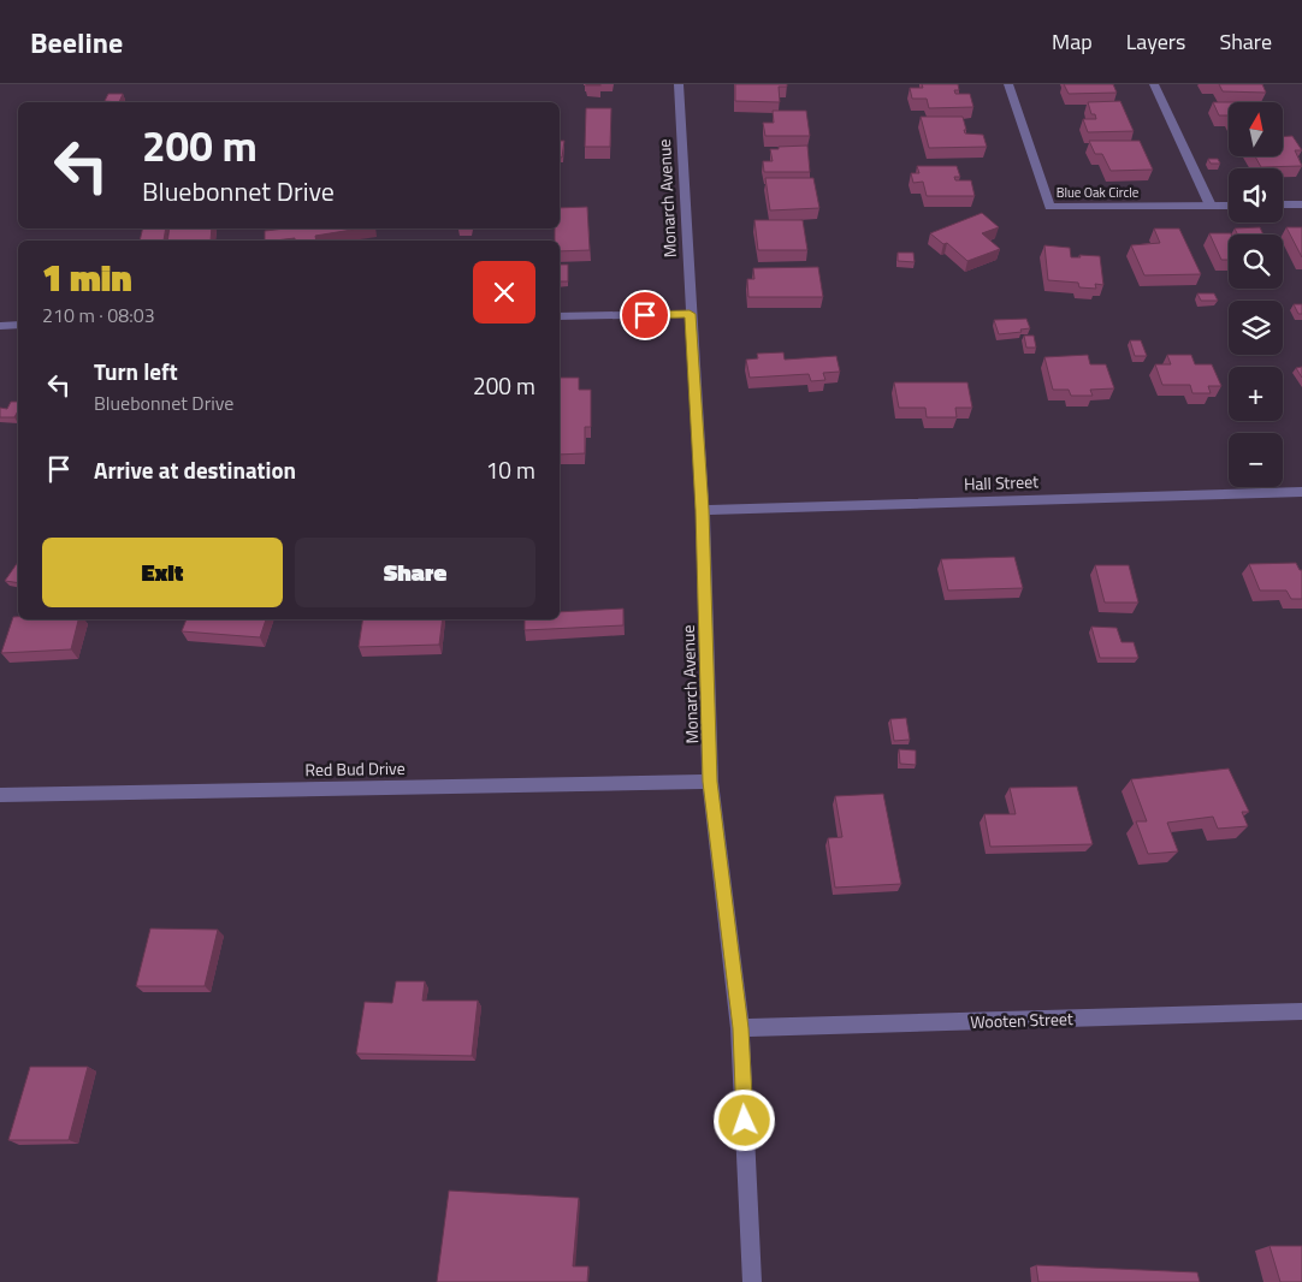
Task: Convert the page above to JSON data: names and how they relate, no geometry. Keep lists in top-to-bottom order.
{
  "streets": {
    "street": [
      "Blue Oak Circle",
      "Monarch Avenue",
      "Hall Street",
      "Red Bud Drive",
      "Wooten Street"
    ]
  },
  "crossings": [
    ["Monarch Avenue", "Hall Street"],
    ["Monarch Avenue", "Red Bud Drive"],
    ["Monarch Avenue", "Wooten Street"]
  ],
  "north": "top",
  "page": {
    "header": "Beeline",
    "nav": ["Map", "Layers", "Share"],
    "map_buttons": ["+", "−"],
    "turn": ["200 m", "Bluebonnet Drive"],
    "heading": ["1 min", "210 m · 08:03"],
    "list": [
      {
        "name": "Turn left",
        "note": "Bluebonnet Drive",
        "value": "200 m"
      },
      {
        "name": "Arrive at destination",
        "value": "10 m"
      }
    ],
    "buttons": ["Exit", "Share"]
  }
}
